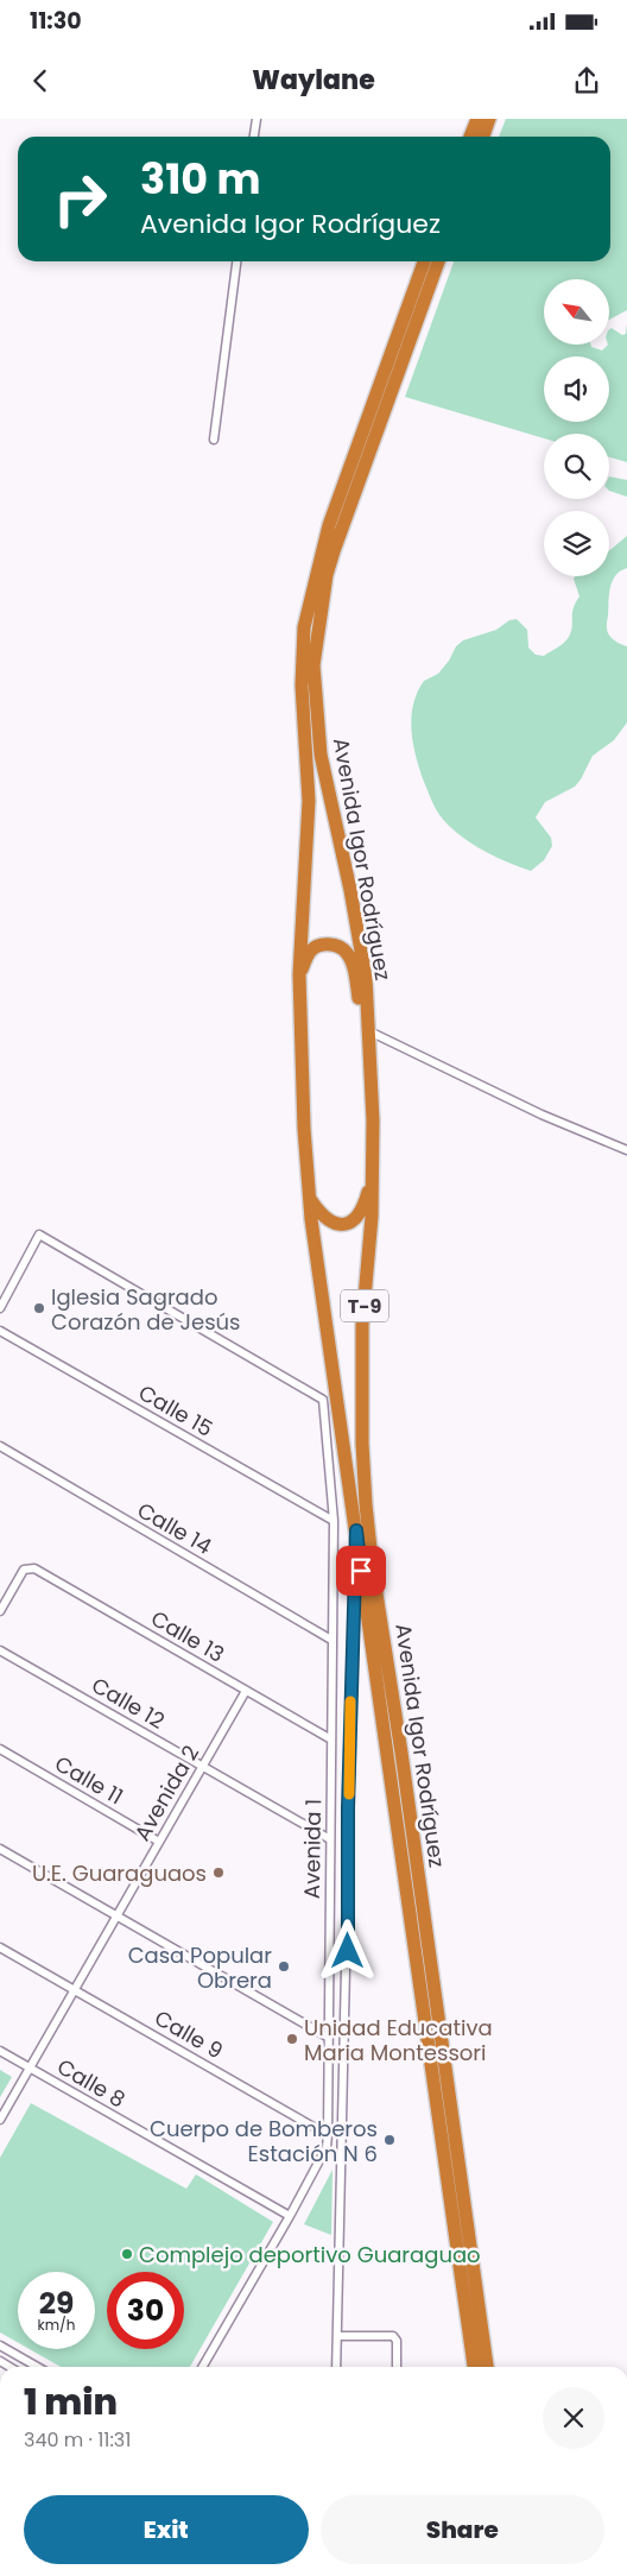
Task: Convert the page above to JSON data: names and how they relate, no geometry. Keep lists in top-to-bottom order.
{
  "streets": {
    "highway": ["Avenida Igor Rodríguez", "T-9"],
    "street": [
      "Calle 15",
      "Calle 14",
      "Calle 13",
      "Calle 12",
      "Calle 11",
      "Avenida 2",
      "Avenida 1",
      "Calle 9",
      "Calle 8"
    ]
  },
  "crossings": [
    ["Avenida Igor Rodríguez", "T-9"],
    ["Calle 15", "Avenida 1"],
    ["Calle 14", "Avenida 1"],
    ["Calle 13", "Avenida 2"],
    ["Calle 13", "Avenida 1"],
    ["Calle 12", "Avenida 2"],
    ["Calle 12", "Avenida 1"],
    ["Calle 11", "Avenida 2"],
    ["Avenida 2", "Calle 9"],
    ["Avenida 2", "Calle 8"],
    ["Avenida 1", "Calle 9"],
    ["Avenida 1", "Calle 8"]
  ],
  "places": [
    "Iglesia Sagrado Corazón de Jesús",
    "U.E. Guaraguaos",
    "Casa Popular Obrera",
    "Unidad Educativa Maria Montessori",
    "Cuerpo de Bomberos Estación N 6",
    "Complejo deportivo Guaraguao"
  ],
  "north": "top left",
  "page": {
    "status": "11:30",
    "header": "Waylane",
    "turn": ["310 m", "Avenida Igor Rodríguez"],
    "speed": "29 km/h",
    "limit": "30",
    "heading": ["1 min", "340 m · 11:31"],
    "buttons": ["Exit", "Share"]
  }
}
